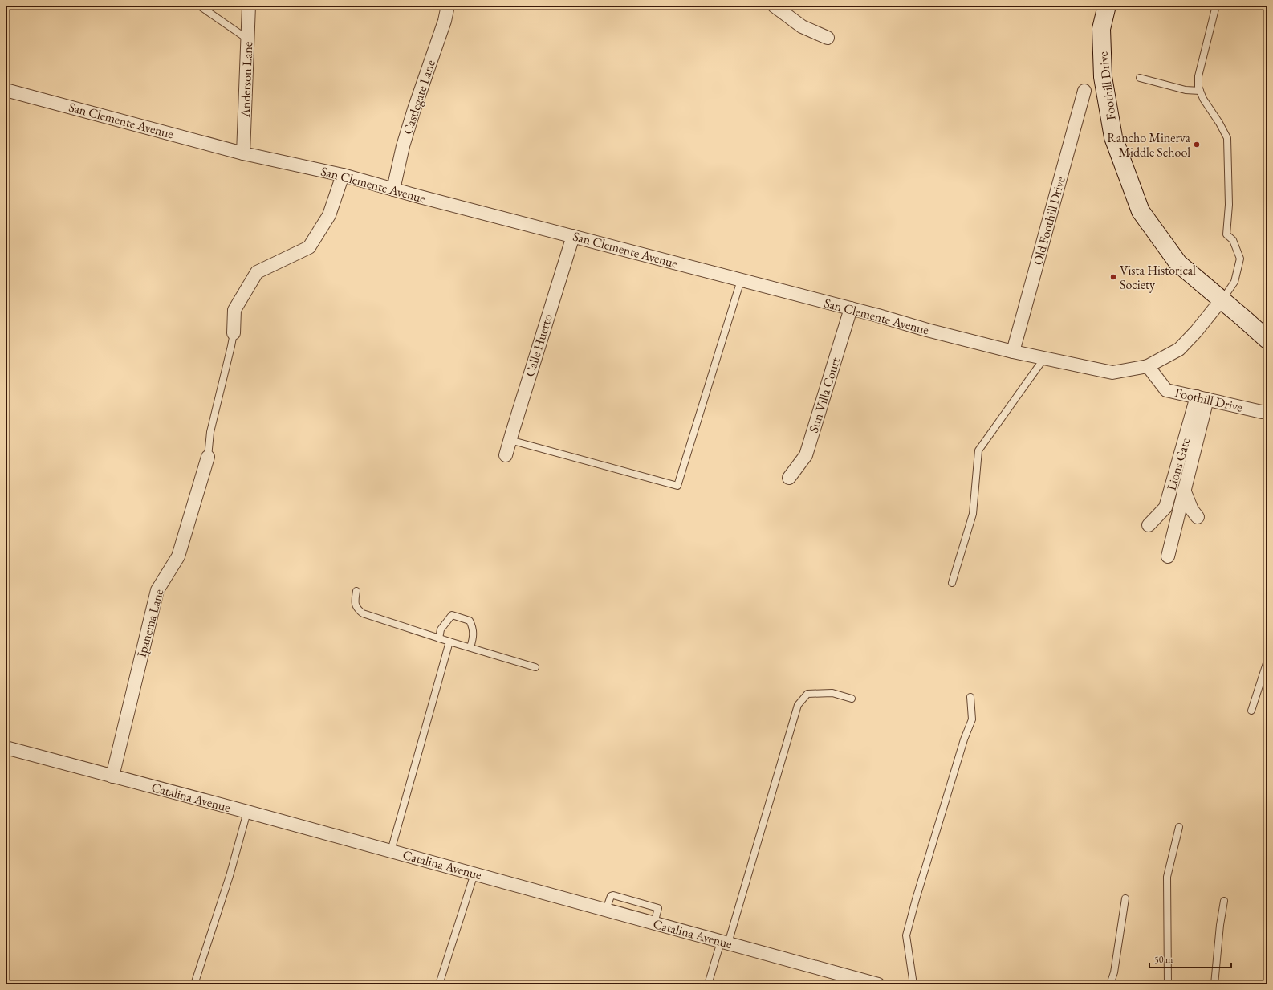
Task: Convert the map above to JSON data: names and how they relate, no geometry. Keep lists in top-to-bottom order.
{
  "streets": {
    "main road": ["Foothill Drive"],
    "street": [
      "Anderson Lane",
      "Castlegate Lane",
      "San Clemente Avenue",
      "Old Foothill Drive",
      "Calle Huerto",
      "Sun Villa Court",
      "Lions Gate",
      "Ipanema Lane",
      "Catalina Avenue"
    ]
  },
  "crossings": [
    ["Anderson Lane", "San Clemente Avenue"],
    ["Foothill Drive", "San Clemente Avenue"],
    ["Foothill Drive", "Lions Gate"],
    ["Castlegate Lane", "San Clemente Avenue"],
    ["San Clemente Avenue", "Old Foothill Drive"],
    ["San Clemente Avenue", "Calle Huerto"],
    ["San Clemente Avenue", "Sun Villa Court"],
    ["Ipanema Lane", "Catalina Avenue"]
  ],
  "places": ["Rancho Minerva Middle School", "Vista Historical Society"],
  "scale_bar": "50 m"
}
